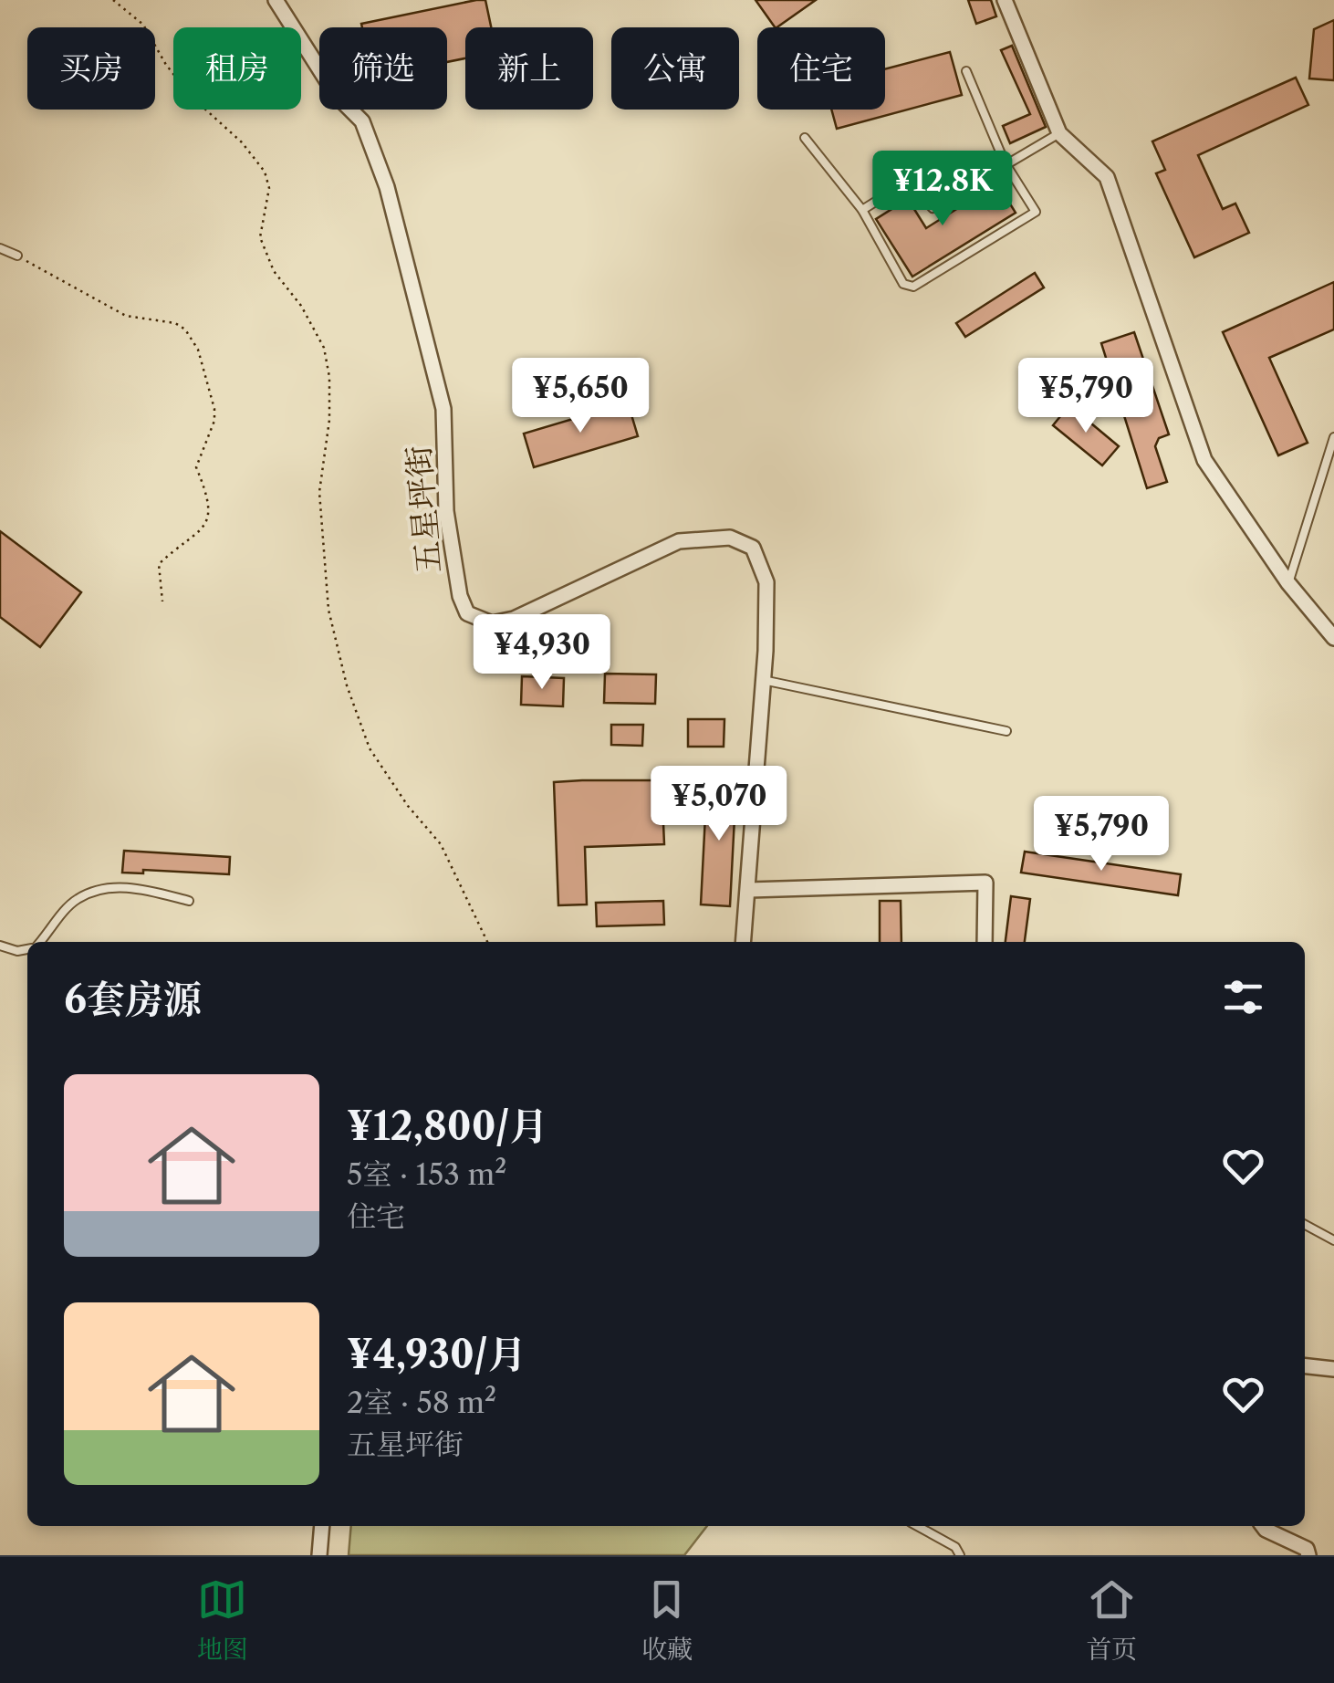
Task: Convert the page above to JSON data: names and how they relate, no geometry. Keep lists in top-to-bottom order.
{
  "streets": {
    "street": ["五星坪街"]
  },
  "page": {
    "chip": [
      "买房",
      "租房",
      "筛选",
      "新上",
      "公寓",
      "住宅"
    ],
    "price": [
      "¥12.8K",
      "¥5,650",
      "¥5,790",
      "¥4,930",
      "¥5,070",
      "¥5,790"
    ],
    "heading": "6套房源",
    "list": [
      {
        "name": "¥12,800/月",
        "note": "5室 · 153 m² · 住宅"
      },
      {
        "name": "¥4,930/月",
        "note": "2室 · 58 m² · 五星坪街"
      }
    ],
    "tabs": ["地图", "收藏", "首页"]
  }
}
